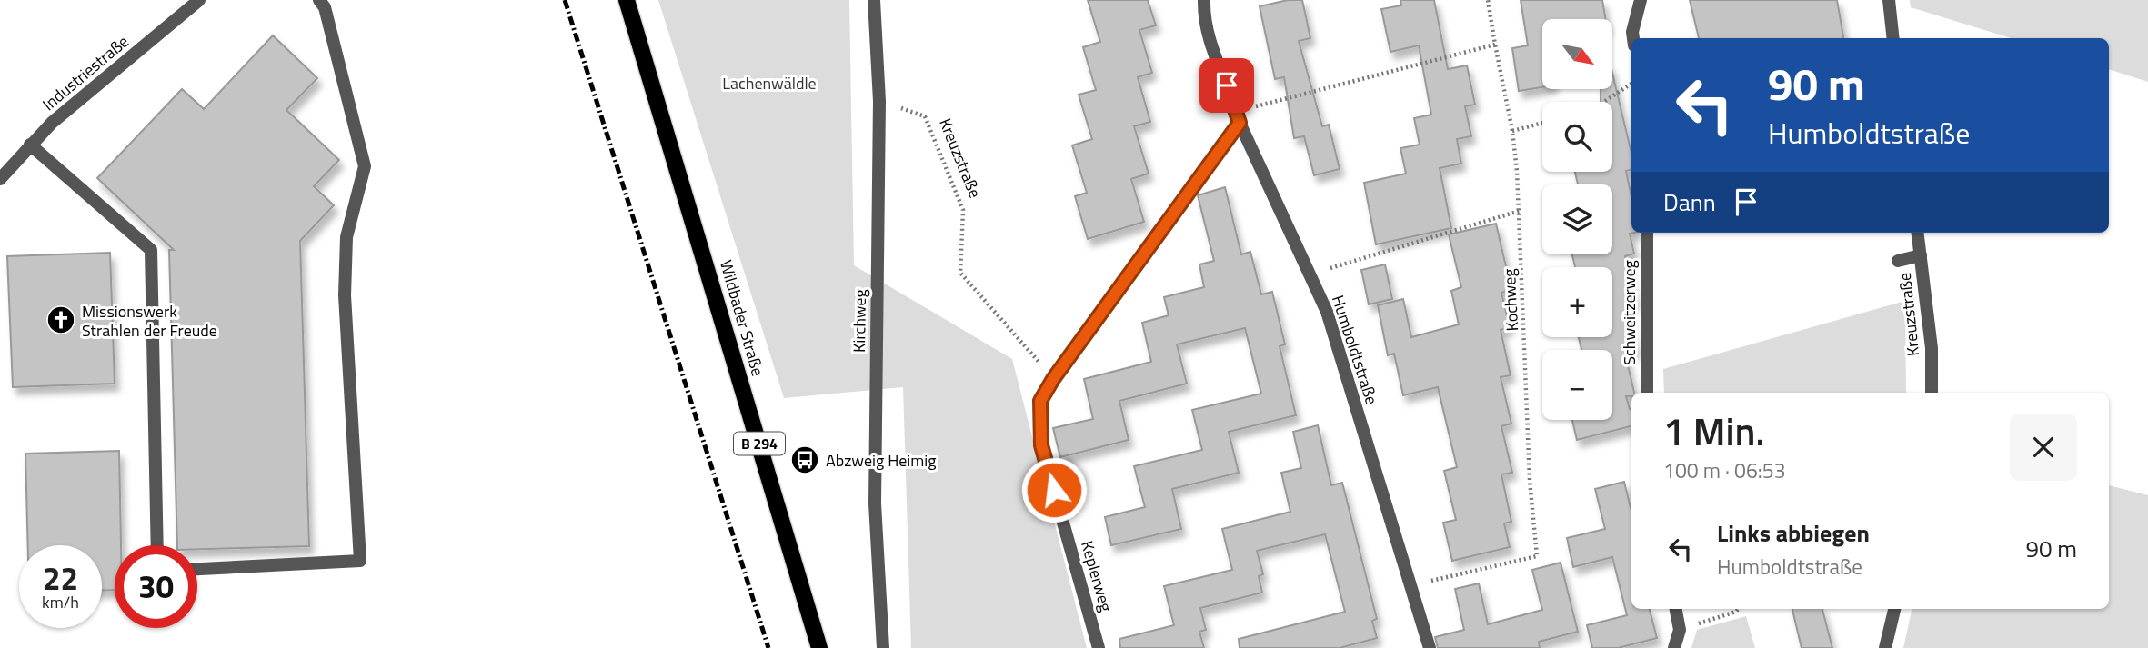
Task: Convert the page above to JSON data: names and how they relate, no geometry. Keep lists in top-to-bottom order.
{
  "streets": {
    "main road": ["Wildbader Straße", "B 294"],
    "street": [
      "Industriestraße",
      "Kreuzstraße",
      "Schweitzerweg",
      "Kirchweg",
      "Humboldtstraße",
      "Keplerweg"
    ],
    "path": ["Kochweg"]
  },
  "crossings": [
    ["Kreuzstraße", "Kirchweg"],
    ["Kreuzstraße", "Keplerweg"],
    ["Kochweg", "Humboldtstraße"],
    ["Humboldtstraße", "Keplerweg"]
  ],
  "parks": ["Lachenwäldle"],
  "places": {
    "church": ["Missionswerk Strahlen der Freude"],
    "bus stop": ["Abzweig Heimig"]
  },
  "north": "bottom right",
  "page": {
    "map_buttons": ["+", "−"],
    "turn": ["90 m", "Humboldtstraße"],
    "then": "Dann",
    "heading": ["1 Min.", "100 m · 06:53"],
    "list": [
      {
        "name": "Links abbiegen",
        "note": "Humboldtstraße",
        "value": "90 m"
      }
    ],
    "speed": "22 km/h",
    "limit": "30"
  }
}
